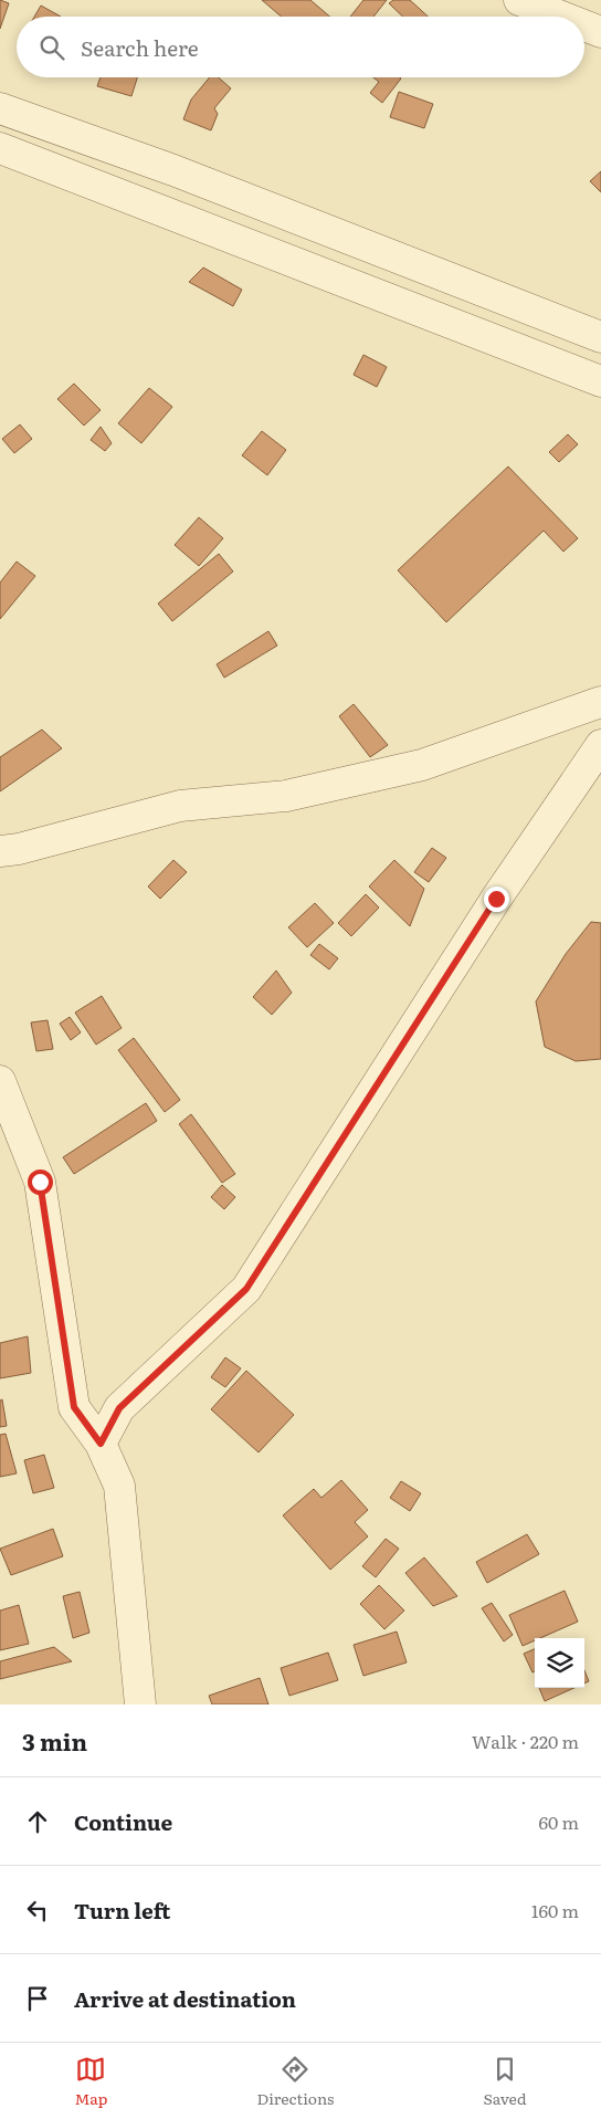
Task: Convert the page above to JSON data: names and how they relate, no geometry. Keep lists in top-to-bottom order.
{
  "page": {
    "search": "Search here",
    "heading": ["3 min", "Walk · 220 m"],
    "list": [
      ["Continue", "60 m"],
      ["Turn left", "160 m"],
      "Arrive at destination"
    ],
    "nav": ["Map", "Directions", "Saved"]
  }
}
